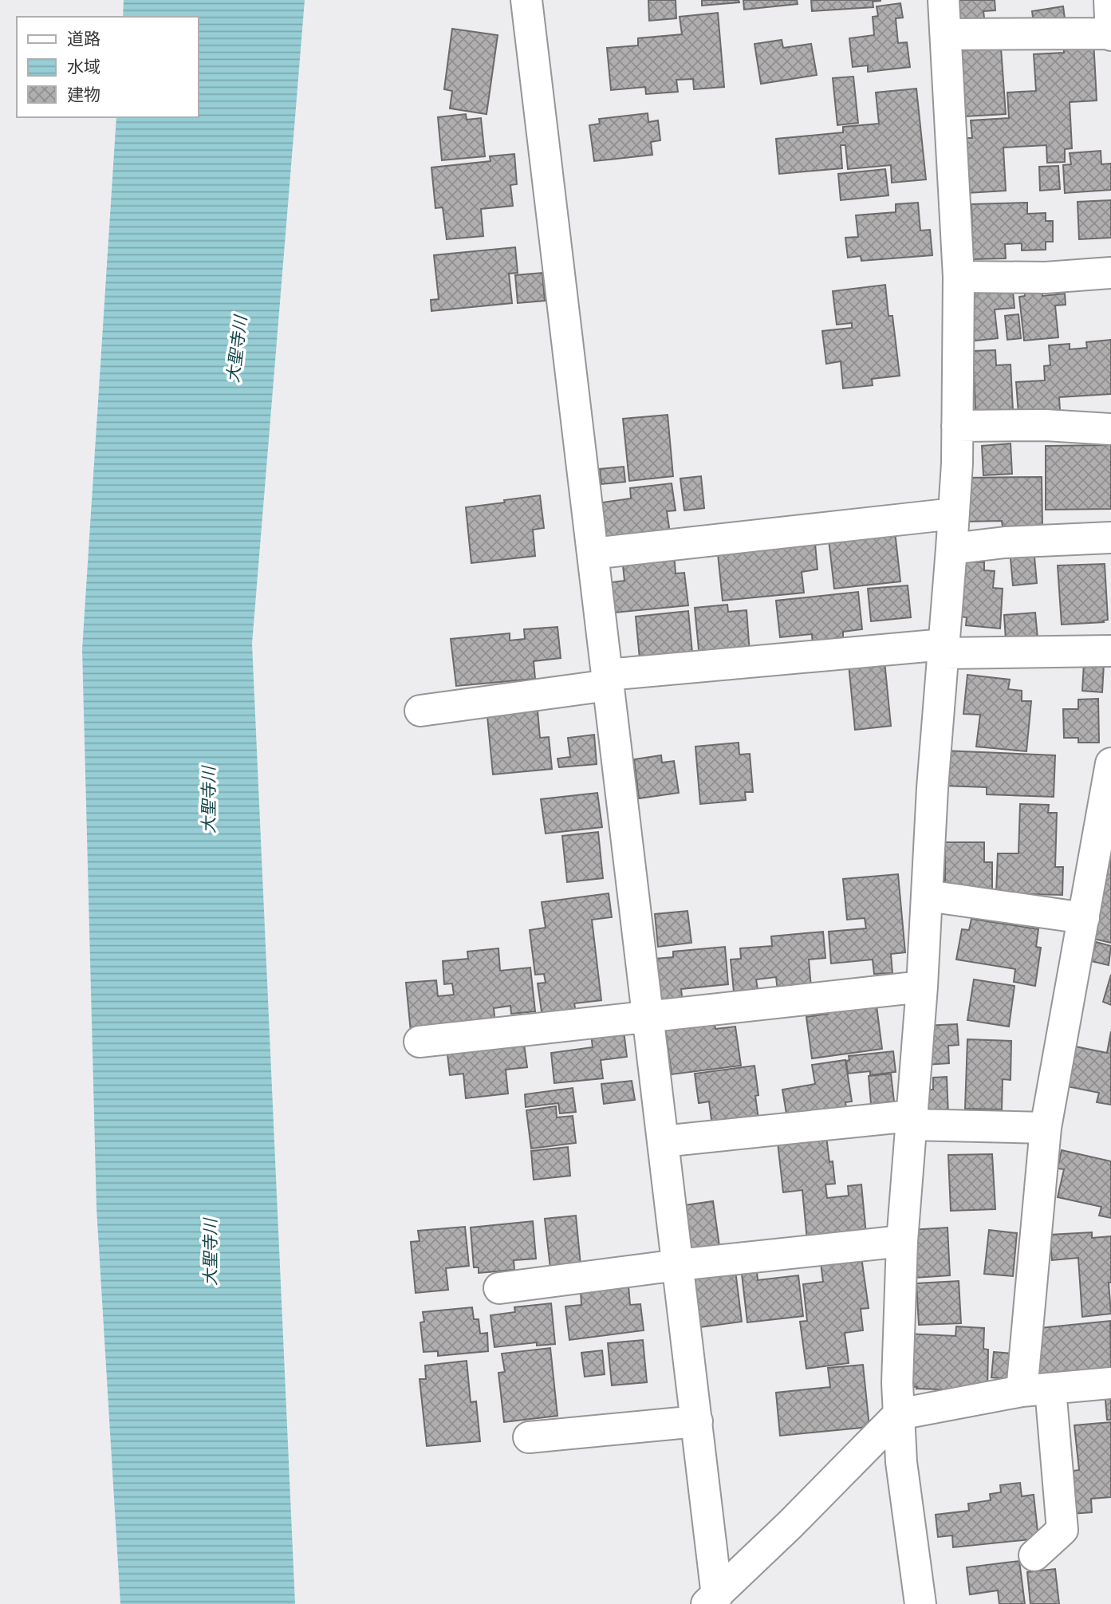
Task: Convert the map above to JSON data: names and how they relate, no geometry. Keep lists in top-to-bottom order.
{
  "water": ["大聖寺川"],
  "legend": ["道路", "水域", "建物"]
}
